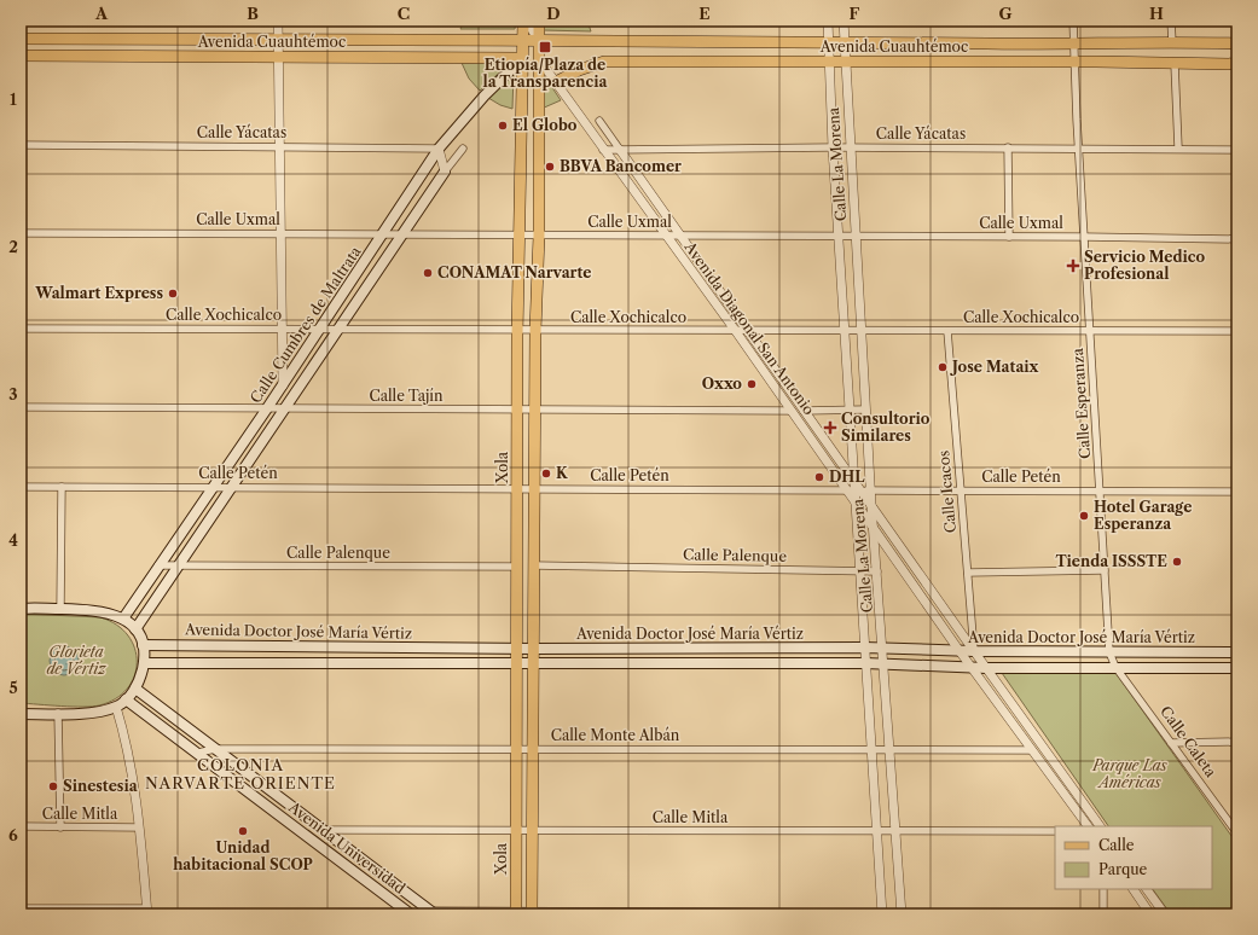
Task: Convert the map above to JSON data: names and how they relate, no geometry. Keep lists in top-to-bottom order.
{
  "streets": {
    "main road": [
      "Avenida Cuauhtémoc",
      "Calle Cumbres de Maltrata",
      "Xola",
      "Avenida Doctor José María Vértiz",
      "Avenida Universidad"
    ],
    "street": [
      "Calle Yácatas",
      "Calle La Morena",
      "Calle Uxmal",
      "Calle Xochicalco",
      "Avenida Diagonal San Antonio",
      "Calle Tajín",
      "Calle Esperanza",
      "Calle Petén",
      "Calle Icacos",
      "Calle Palenque",
      "Calle Monte Albán",
      "Calle Caleta",
      "Calle Mitla"
    ]
  },
  "crossings": [
    ["Avenida Cuauhtémoc", "Calle La Morena"],
    ["Avenida Cuauhtémoc", "Calle Cumbres de Maltrata"],
    ["Avenida Cuauhtémoc", "Avenida Diagonal San Antonio"],
    ["Avenida Cuauhtémoc", "Calle Esperanza"],
    ["Avenida Cuauhtémoc", "Xola"],
    ["Calle Yácatas", "Calle La Morena"],
    ["Calle Yácatas", "Calle Cumbres de Maltrata"],
    ["Calle Yácatas", "Avenida Diagonal San Antonio"],
    ["Calle Yácatas", "Calle Esperanza"],
    ["Calle La Morena", "Calle Uxmal"],
    ["Calle La Morena", "Calle Xochicalco"],
    ["Calle La Morena", "Avenida Diagonal San Antonio"],
    ["Calle La Morena", "Calle Petén"],
    ["Calle La Morena", "Calle Palenque"],
    ["Calle La Morena", "Avenida Doctor José María Vértiz"],
    ["Calle La Morena", "Calle Monte Albán"],
    ["Calle La Morena", "Calle Mitla"],
    ["Calle Uxmal", "Calle Cumbres de Maltrata"],
    ["Calle Uxmal", "Avenida Diagonal San Antonio"],
    ["Calle Uxmal", "Calle Esperanza"],
    ["Calle Uxmal", "Xola"],
    ["Calle Xochicalco", "Calle Cumbres de Maltrata"],
    ["Calle Xochicalco", "Avenida Diagonal San Antonio"],
    ["Calle Xochicalco", "Calle Esperanza"],
    ["Calle Xochicalco", "Xola"],
    ["Calle Xochicalco", "Calle Icacos"],
    ["Calle Cumbres de Maltrata", "Calle Tajín"],
    ["Calle Cumbres de Maltrata", "Xola"],
    ["Calle Cumbres de Maltrata", "Calle Petén"],
    ["Calle Cumbres de Maltrata", "Calle Palenque"],
    ["Avenida Diagonal San Antonio", "Calle Tajín"],
    ["Avenida Diagonal San Antonio", "Xola"],
    ["Avenida Diagonal San Antonio", "Calle Petén"],
    ["Avenida Diagonal San Antonio", "Calle Icacos"],
    ["Avenida Diagonal San Antonio", "Avenida Doctor José María Vértiz"],
    ["Avenida Diagonal San Antonio", "Calle Monte Albán"],
    ["Calle Tajín", "Xola"],
    ["Calle Esperanza", "Calle Petén"],
    ["Calle Esperanza", "Avenida Doctor José María Vértiz"],
    ["Calle Esperanza", "Calle Caleta"],
    ["Xola", "Calle Petén"],
    ["Xola", "Calle Palenque"],
    ["Xola", "Avenida Doctor José María Vértiz"],
    ["Xola", "Calle Monte Albán"],
    ["Xola", "Calle Mitla"],
    ["Calle Petén", "Calle Icacos"],
    ["Calle Icacos", "Avenida Doctor José María Vértiz"],
    ["Avenida Doctor José María Vértiz", "Calle Caleta"],
    ["Calle Monte Albán", "Avenida Universidad"],
    ["Calle Mitla", "Avenida Universidad"]
  ],
  "districts": ["COLONIA NARVARTE ORIENTE"],
  "parks": ["Glorieta de Vértiz", "Parque Las Américas"],
  "places": {
    "transit": ["Etiopía/Plaza de la Transparencia"],
    "other": [
      "El Globo",
      "BBVA Bancomer",
      "CONAMAT Narvarte",
      "Walmart Express",
      "Jose Mataix",
      "Oxxo",
      "K",
      "DHL",
      "Hotel Garage Esperanza",
      "Tienda ISSSTE",
      "Sinestesia",
      "Unidad habitacional SCOP"
    ],
    "health": ["Servicio Medico Profesional", "Consultorio Similares"]
  },
  "legend": ["Calle", "Parque"],
  "grid": {
    "columns": [
      "A",
      "B",
      "C",
      "D",
      "E",
      "F",
      "G",
      "H"
    ],
    "rows": [
      "1",
      "2",
      "3",
      "4",
      "5",
      "6"
    ]
  }
}
